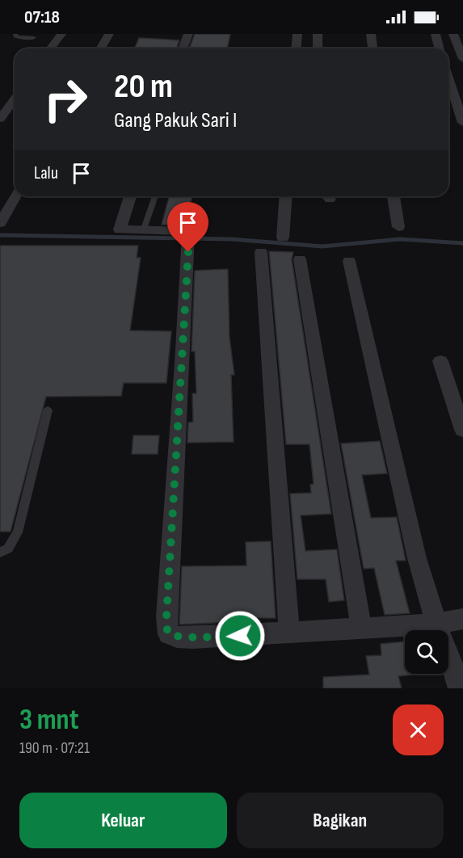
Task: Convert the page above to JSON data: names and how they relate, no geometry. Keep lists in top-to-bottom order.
{
  "page": {
    "status": "07:18",
    "turn": ["20 m", "Gang Pakuk Sari I"],
    "then": "Lalu",
    "heading": ["3 mnt", "190 m · 07:21"],
    "buttons": ["Keluar", "Bagikan"]
  }
}
